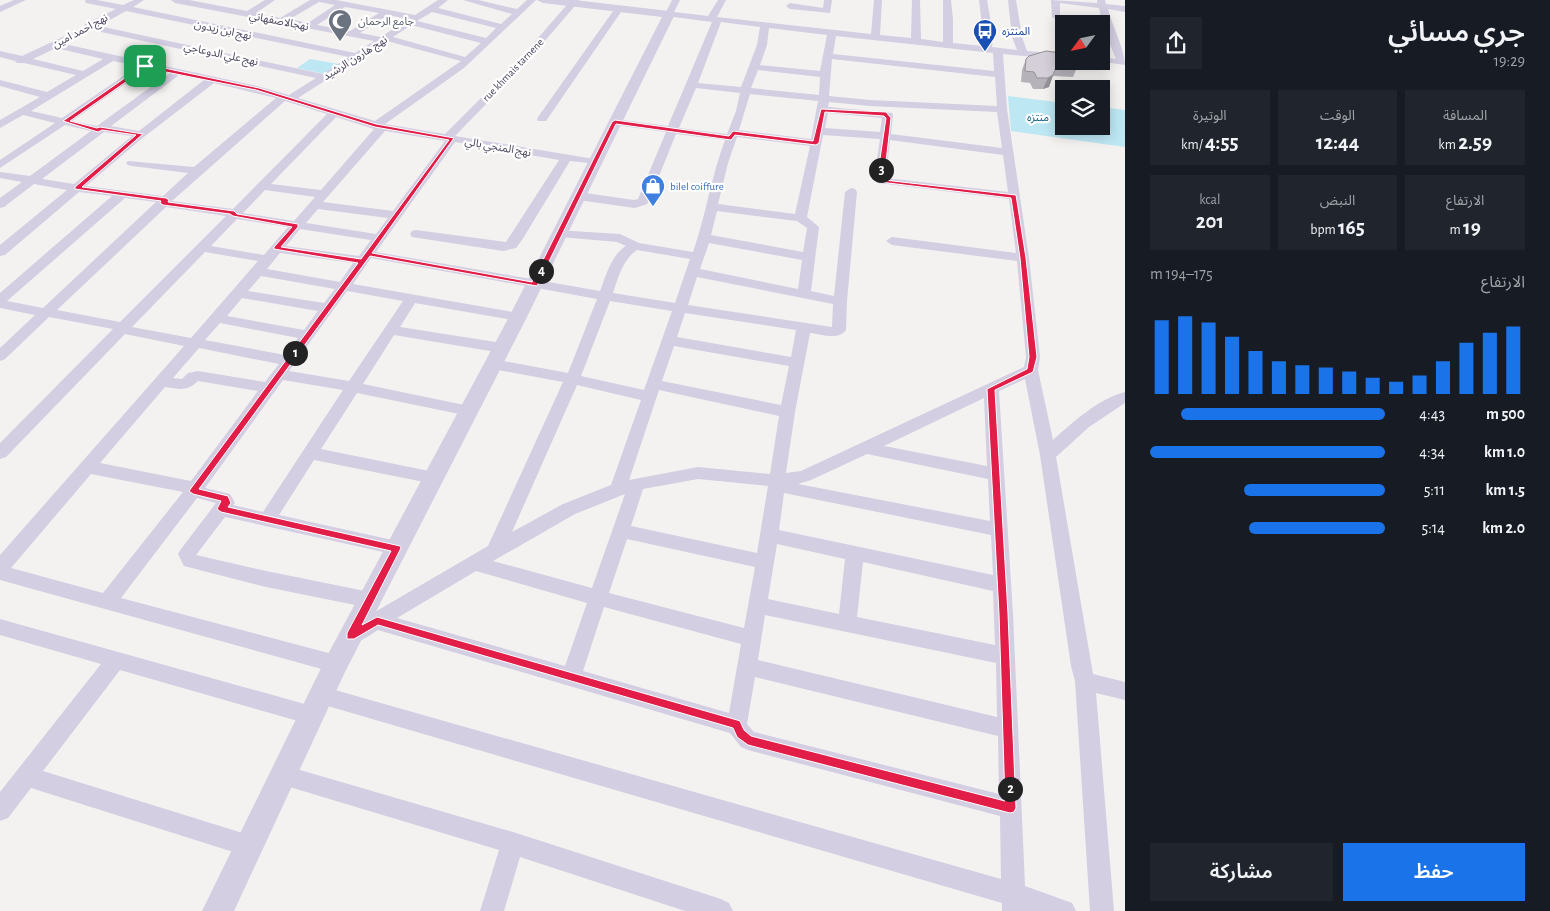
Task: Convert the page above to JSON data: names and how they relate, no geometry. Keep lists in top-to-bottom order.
{
  "streets": {
    "street": [
      "نهجالاصفهاني",
      "نهج ابن زيدون",
      "نهج احمد امين",
      "نهج علي الدوعاجي",
      "نهج هارون الرشيد",
      "rue khmais tarnene",
      "نهج المنجي بالي"
    ]
  },
  "crossings": [
    ["نهجالاصفهاني", "نهج هارون الرشيد"],
    ["نهج ابن زيدون", "نهج احمد امين"],
    ["نهج ابن زيدون", "نهج هارون الرشيد"],
    ["نهج احمد امين", "نهج علي الدوعاجي"],
    ["نهج احمد امين", "نهج المنجي بالي"],
    ["نهج علي الدوعاجي", "نهج هارون الرشيد"],
    ["نهج هارون الرشيد", "نهج المنجي بالي"],
    ["rue khmais tarnene", "نهج المنجي بالي"]
  ],
  "parks": ["منتزه"],
  "places": {
    "mosque": ["جامع الرحمان"],
    "bus stop": ["المنتزه"],
    "shop": ["bilel coiffure"]
  },
  "north": "bottom left",
  "page": {
    "heading": ["جري مسائي", "19:29"],
    "stats": [
      ["المسافة", "2.59 km"],
      ["الوقت", "12:44"],
      ["الوتيرة", "4:55 /km"],
      ["الارتفاع", "19 m"],
      ["النبض", "165 bpm"],
      ["kcal", "201"]
    ],
    "pins": [
      "3",
      "4",
      "1",
      "2"
    ],
    "chart": ["الارتفاع", "175–194 m"],
    "list": [
      {
        "name": "500 m",
        "note": "4:43"
      },
      {
        "name": "1.0 km",
        "note": "4:34"
      },
      {
        "name": "1.5 km",
        "note": "5:11"
      },
      {
        "name": "2.0 km",
        "note": "5:14"
      }
    ],
    "buttons": ["حفظ", "مشاركة"]
  }
}
